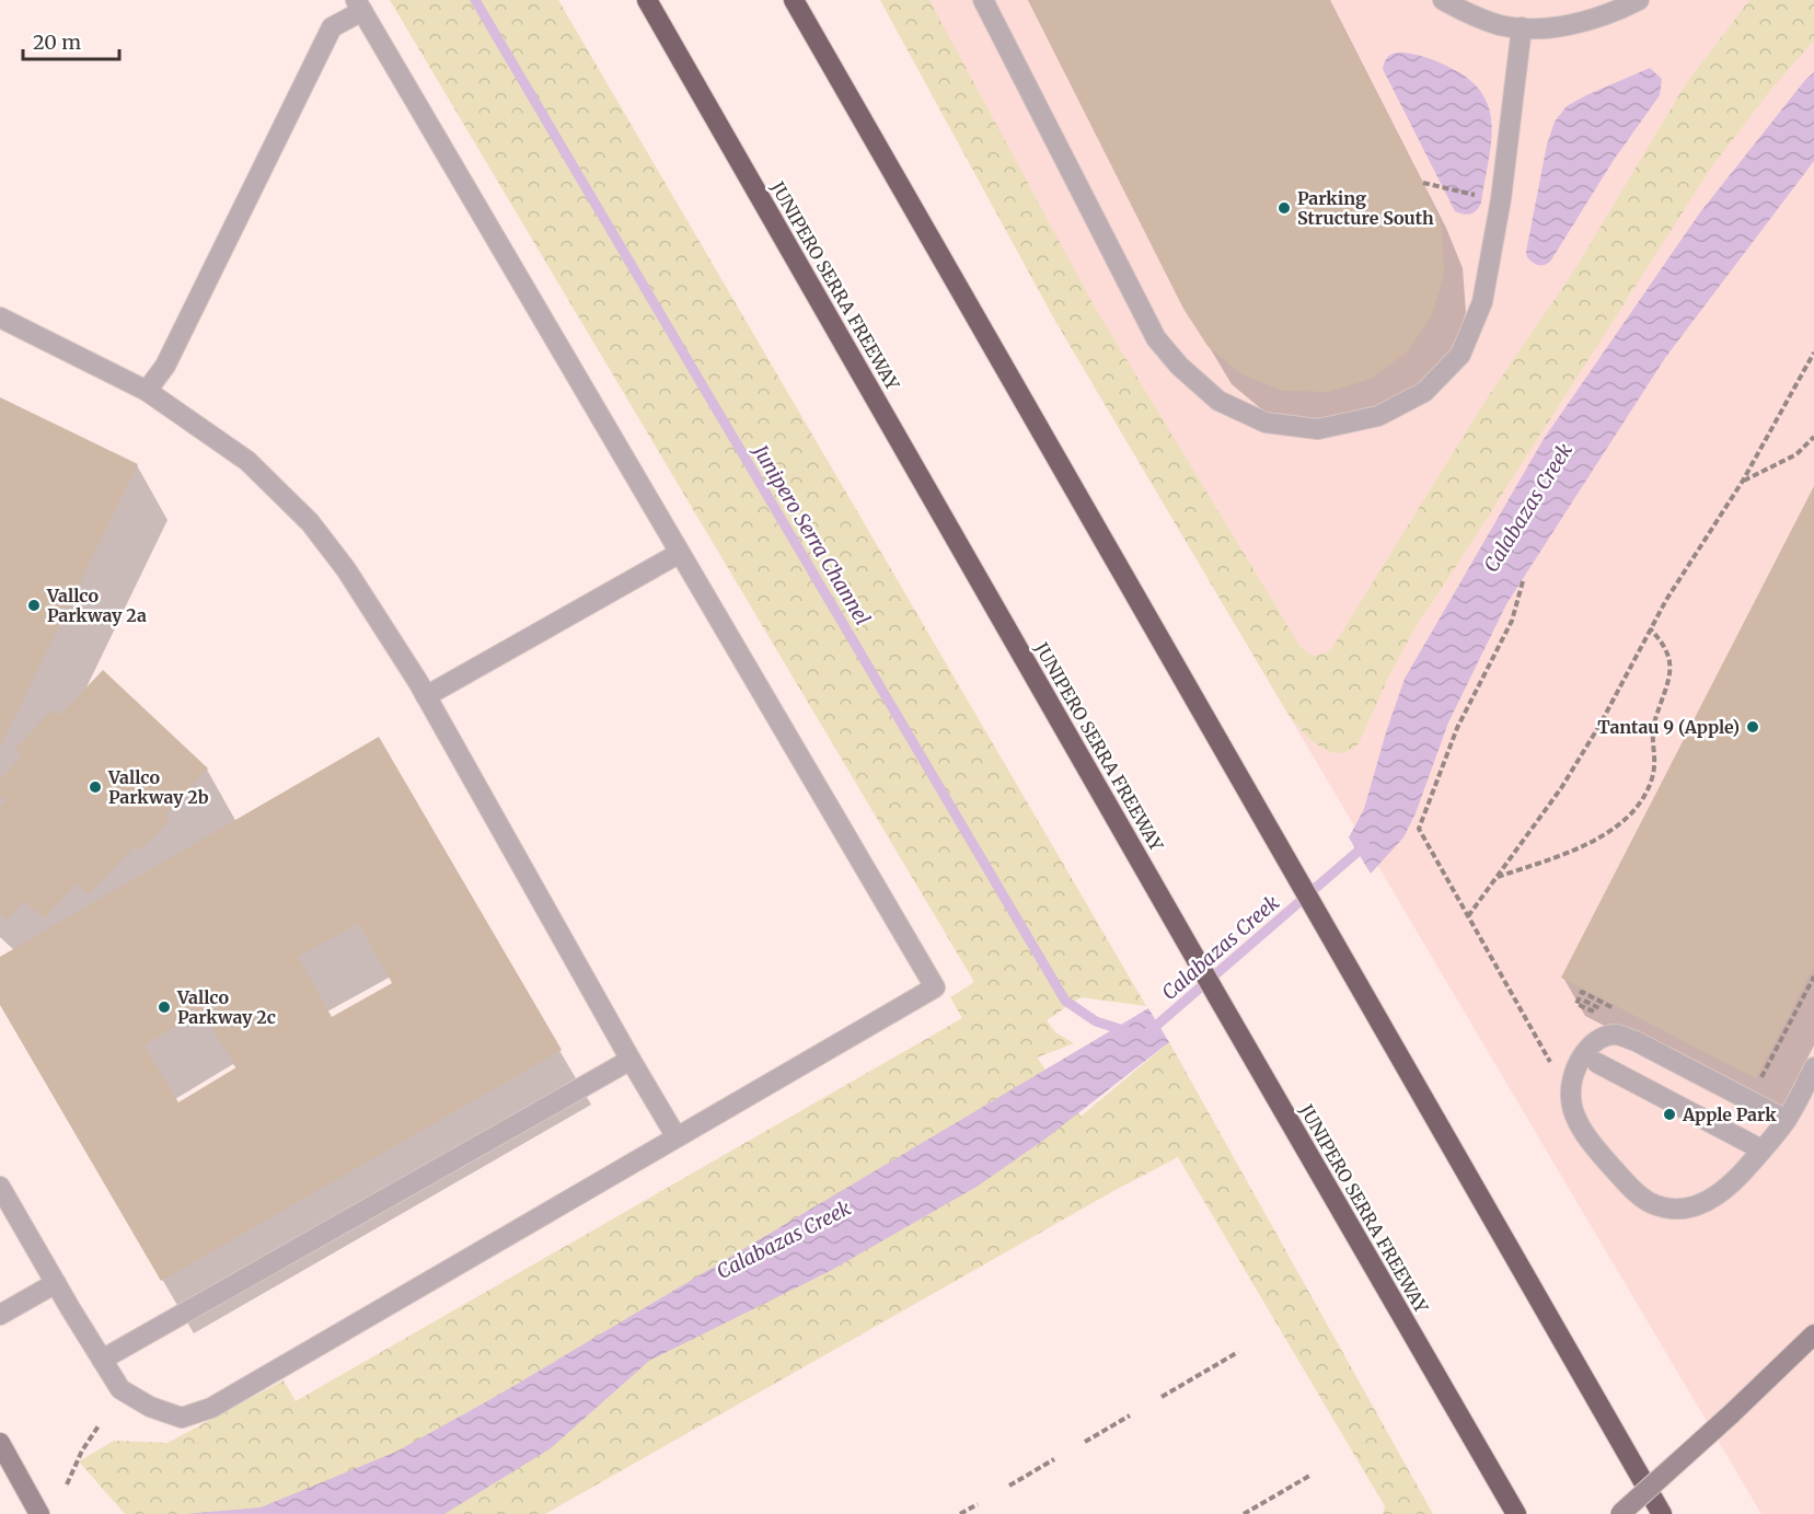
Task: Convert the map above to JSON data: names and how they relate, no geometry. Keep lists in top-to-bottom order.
{
  "streets": {
    "highway": ["JUNIPERO SERRA FREEWAY"]
  },
  "water": ["Calabazas Creek", "Junipero Serra Channel"],
  "places": [
    "Parking Structure South",
    "Vallco Parkway 2a",
    "Tantau 9 (Apple)",
    "Vallco Parkway 2b",
    "Vallco Parkway 2c",
    "Apple Park"
  ],
  "scale_bar": "20 m"
}
